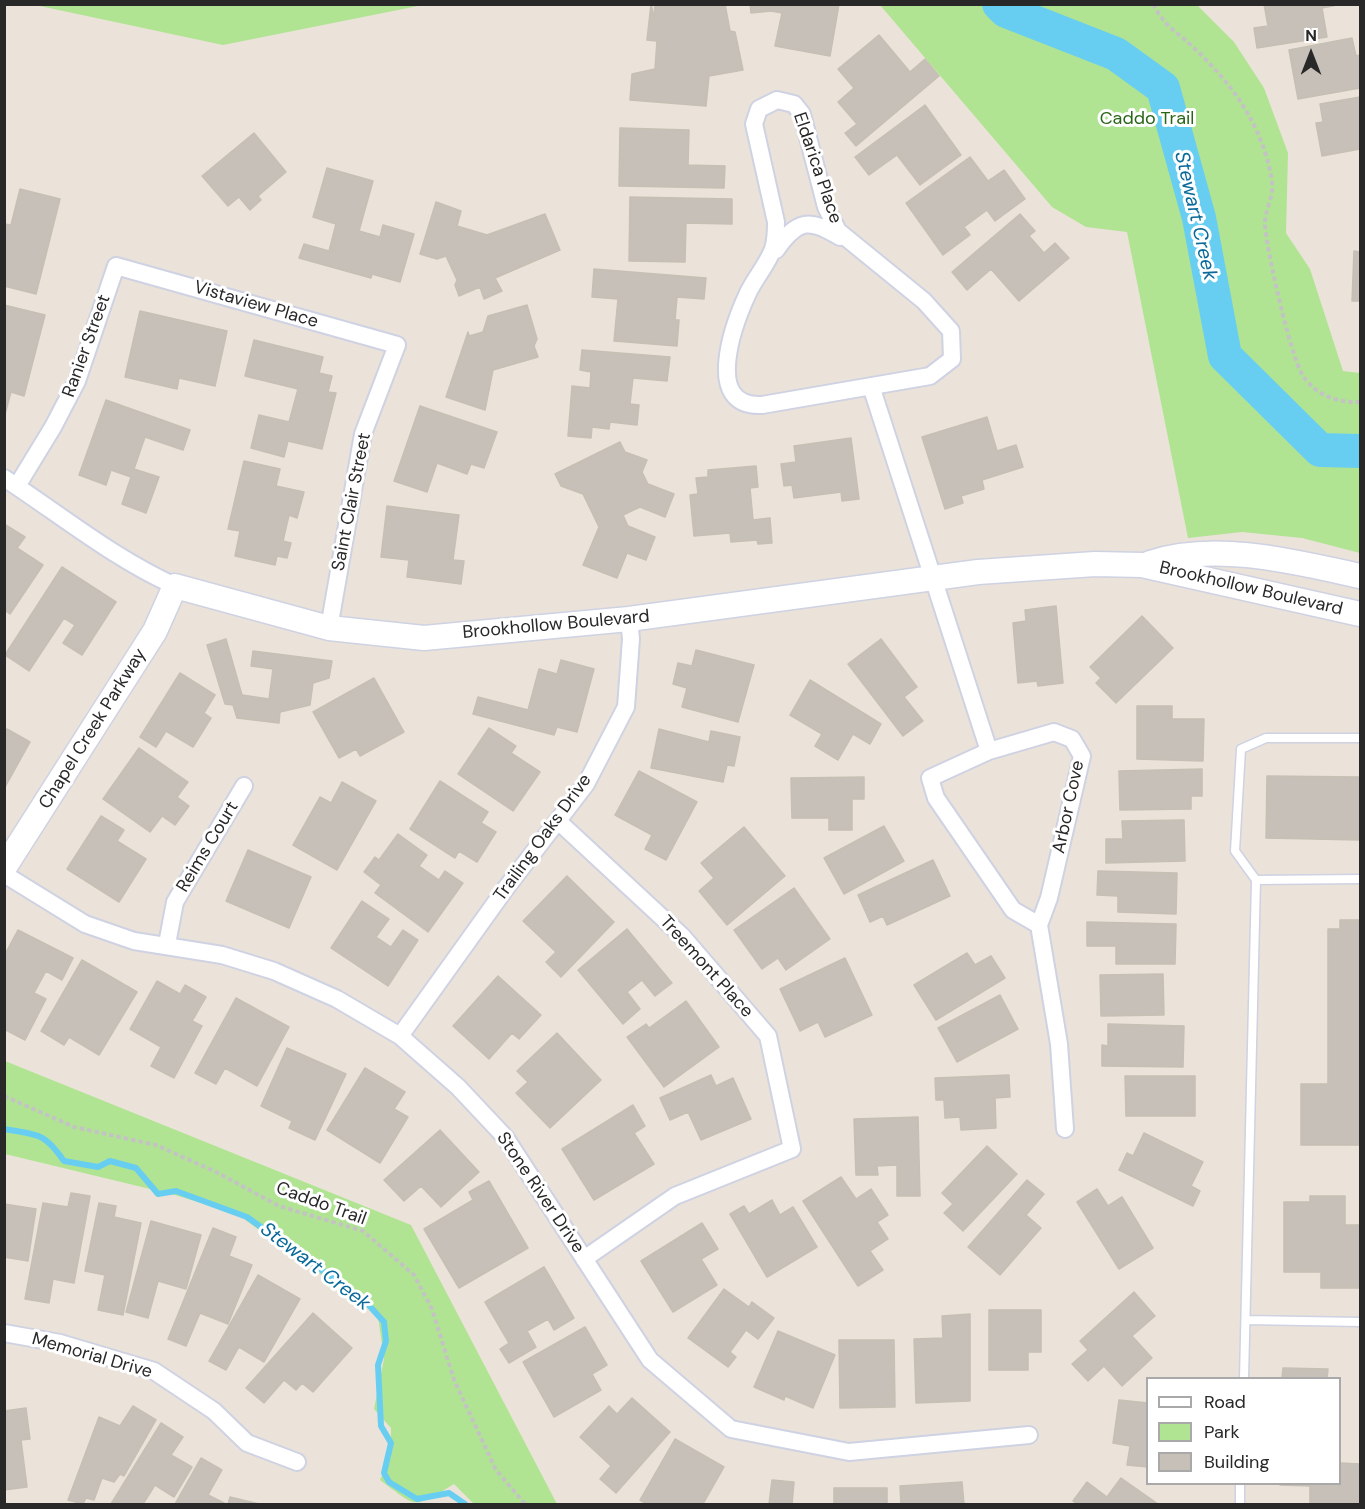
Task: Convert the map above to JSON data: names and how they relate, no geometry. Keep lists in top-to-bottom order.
{
  "streets": {
    "street": [
      "Eldarica Place",
      "Vistaview Place",
      "Ranier Street",
      "Saint Clair Street",
      "Brookhollow Boulevard",
      "Chapel Creek Parkway",
      "Arbor Cove",
      "Trailing Oaks Drive",
      "Reims Court",
      "Treemont Place",
      "Stone River Drive",
      "Memorial Drive"
    ],
    "path": ["Caddo Trail"]
  },
  "crossings": [
    ["Vistaview Place", "Ranier Street"],
    ["Vistaview Place", "Saint Clair Street"],
    ["Ranier Street", "Brookhollow Boulevard"],
    ["Saint Clair Street", "Brookhollow Boulevard"],
    ["Brookhollow Boulevard", "Chapel Creek Parkway"],
    ["Brookhollow Boulevard", "Trailing Oaks Drive"],
    ["Trailing Oaks Drive", "Treemont Place"],
    ["Trailing Oaks Drive", "Stone River Drive"],
    ["Reims Court", "Stone River Drive"],
    ["Treemont Place", "Stone River Drive"]
  ],
  "water": ["Stewart Creek"],
  "parks": ["Caddo Trail"],
  "legend": ["Road", "Park", "Building"],
  "north": "top"
}
